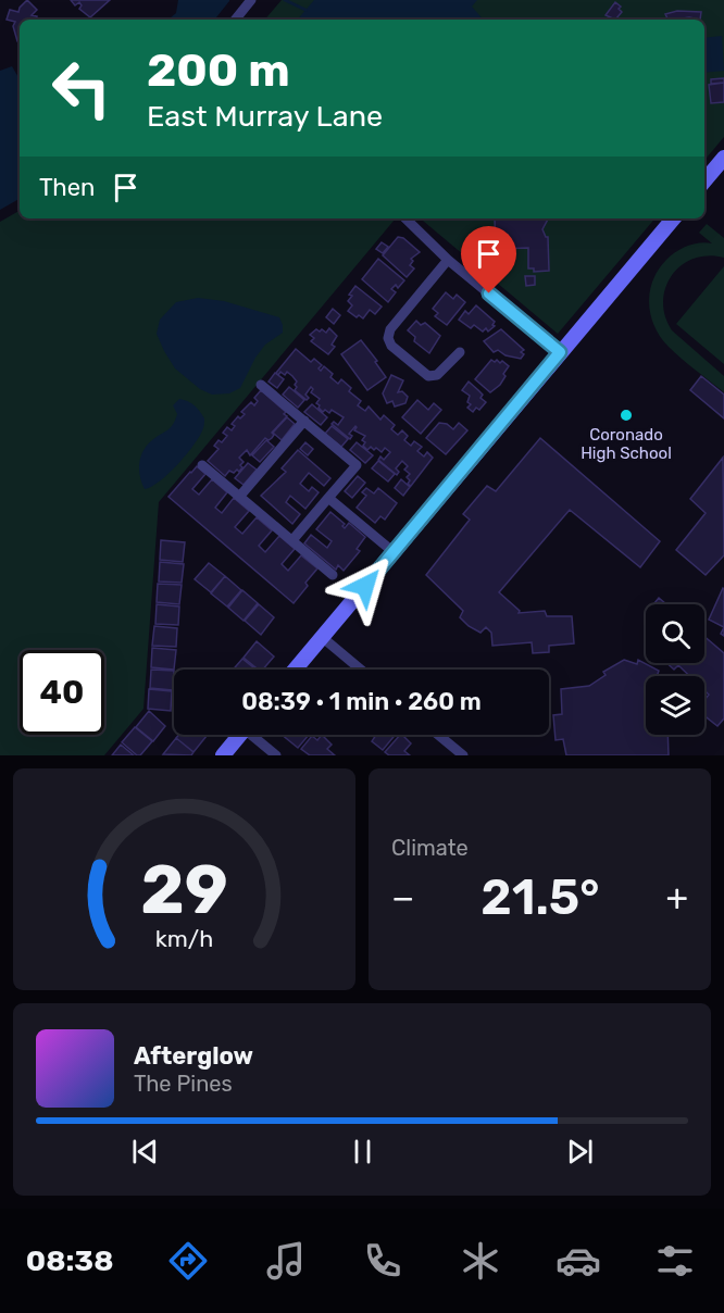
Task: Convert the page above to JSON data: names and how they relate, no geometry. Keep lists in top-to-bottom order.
{
  "places": ["Coronado High School"],
  "page": {
    "turn": ["200 m", "East Murray Lane"],
    "then": "Then",
    "limit": "40",
    "trip": "08:39 · 1 min · 260 m",
    "tile": "Climate",
    "heat": ["−", "21.5°", "+"],
    "song": ["Afterglow", "The Pines"],
    "tabs": "08:38",
    "gauge": ["29", "km/h"]
  }
}
